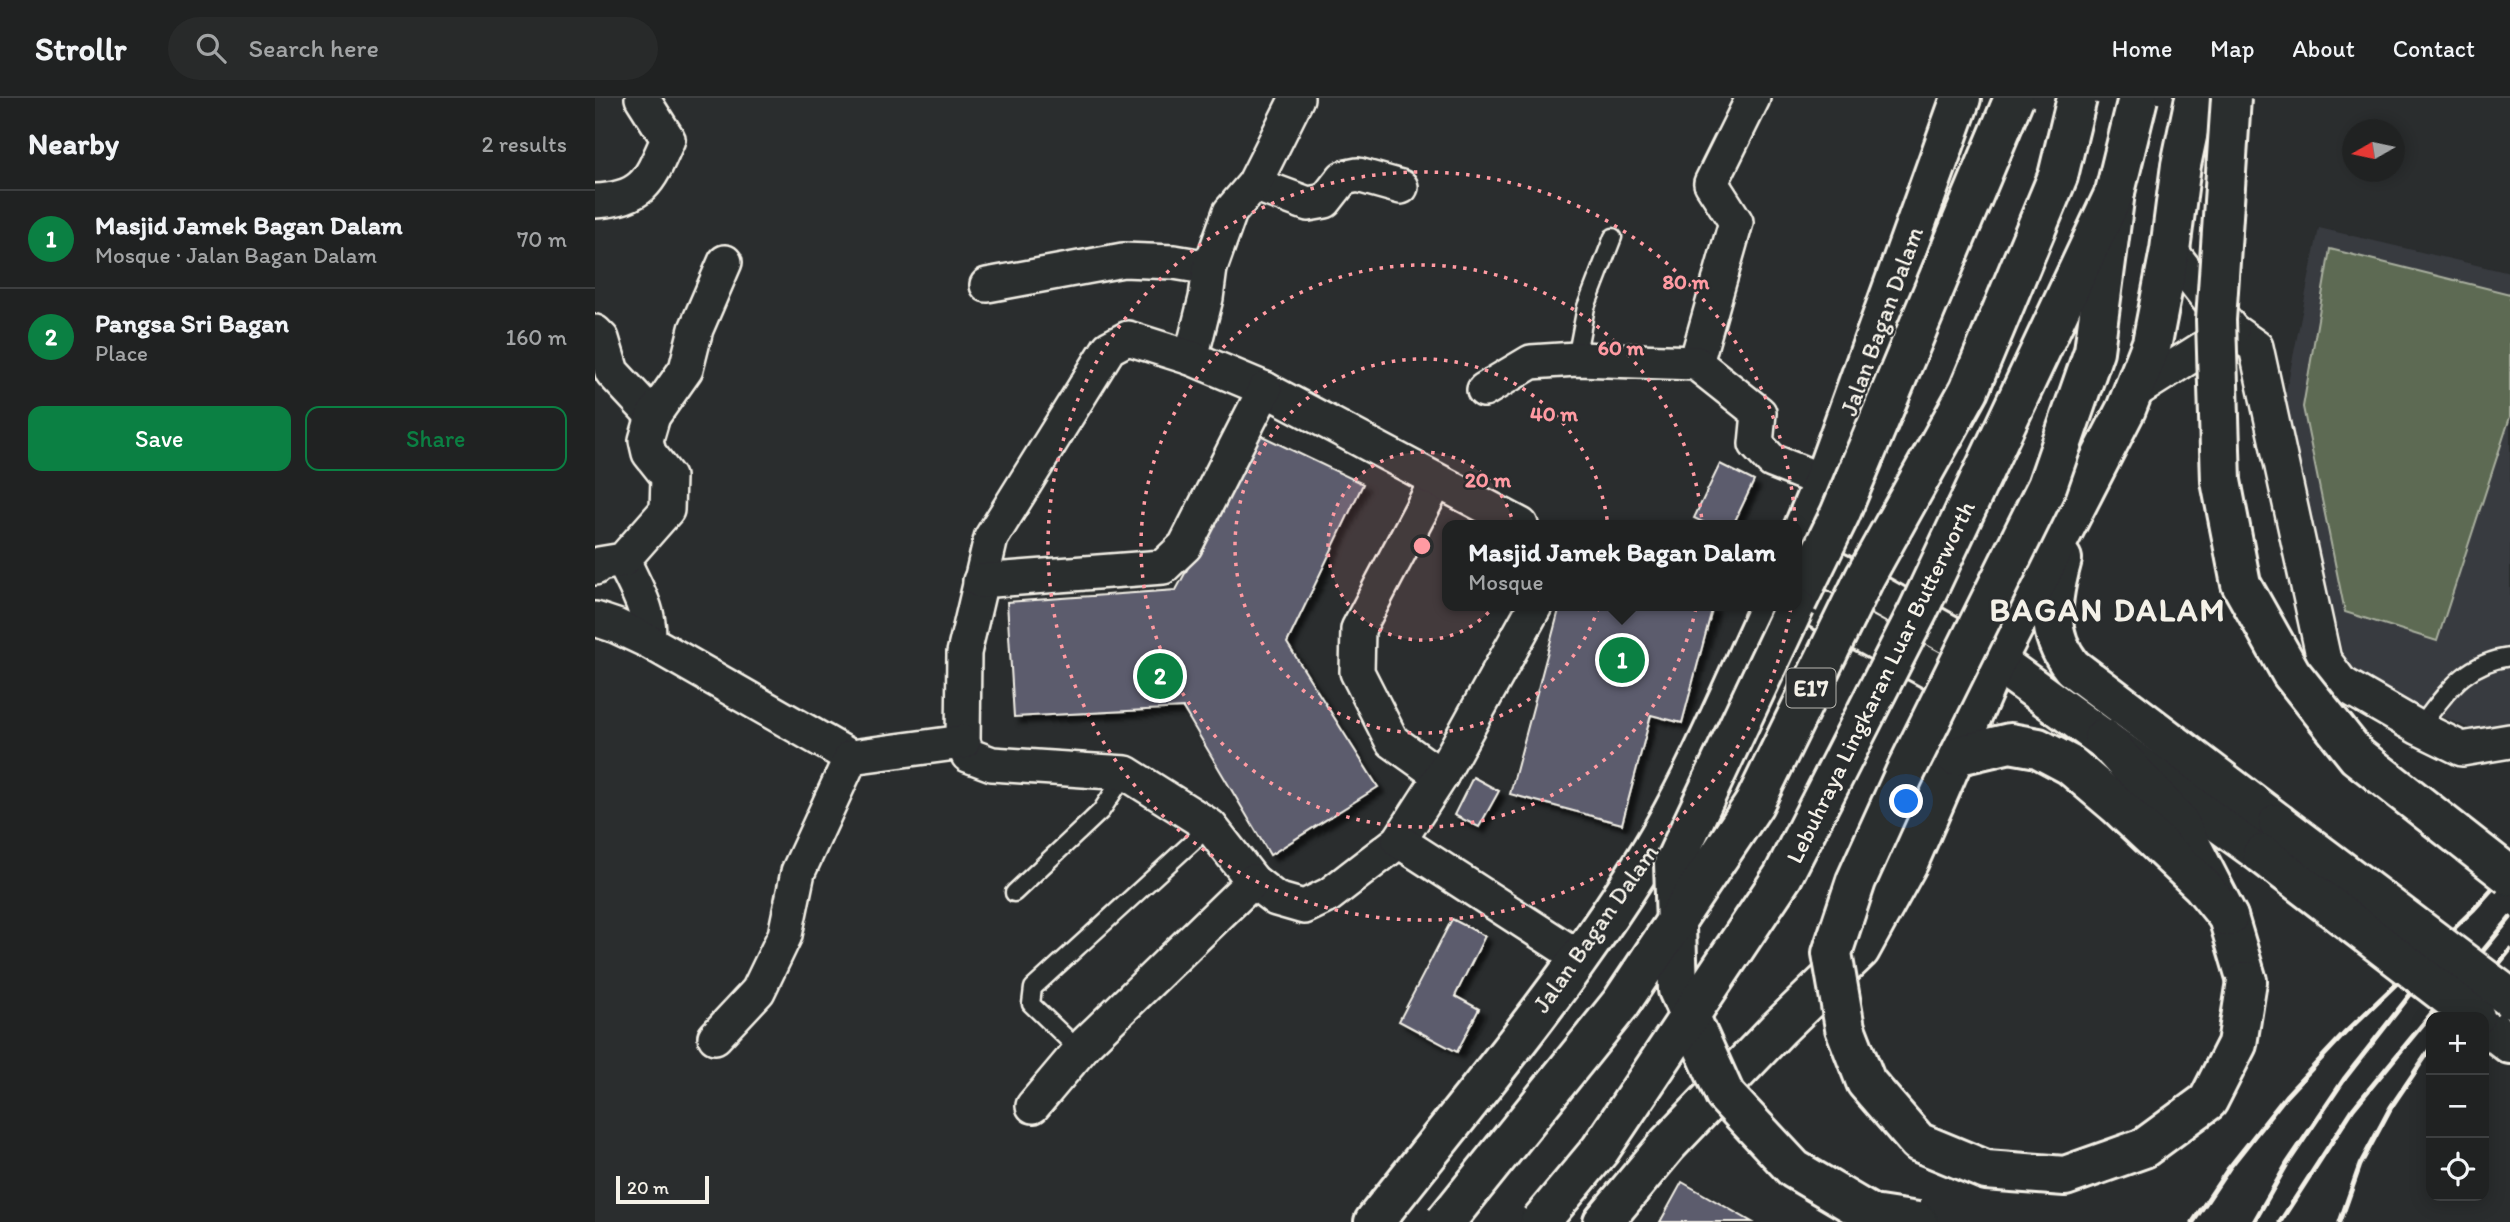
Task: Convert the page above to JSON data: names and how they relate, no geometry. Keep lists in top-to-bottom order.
{
  "streets": {
    "main road": ["Jalan Bagan Dalam", "Lebuhraya Lingkaran Luar Butterworth", "E17"]
  },
  "districts": ["BAGAN DALAM"],
  "scale_bar": "20 m",
  "north": "left",
  "page": {
    "header": "Strollr",
    "search": "Search here",
    "nav": [
      "Home",
      "Map",
      "About",
      "Contact"
    ],
    "heading": ["Nearby", "2 results"],
    "list": [
      {
        "mark": "1",
        "name": "Masjid Jamek Bagan Dalam",
        "note": "Mosque · Jalan Bagan Dalam",
        "value": "70 m"
      },
      {
        "mark": "2",
        "name": "Pangsa Sri Bagan",
        "note": "Place",
        "value": "160 m"
      }
    ],
    "buttons": ["Save", "Share"],
    "popup": ["Masjid Jamek Bagan Dalam", "Mosque"],
    "pins": ["1", "2"],
    "map_buttons": ["+", "−"],
    "scale": "20 m"
  },
  "rings": [
    "80 m",
    "60 m",
    "40 m",
    "20 m"
  ]
}
